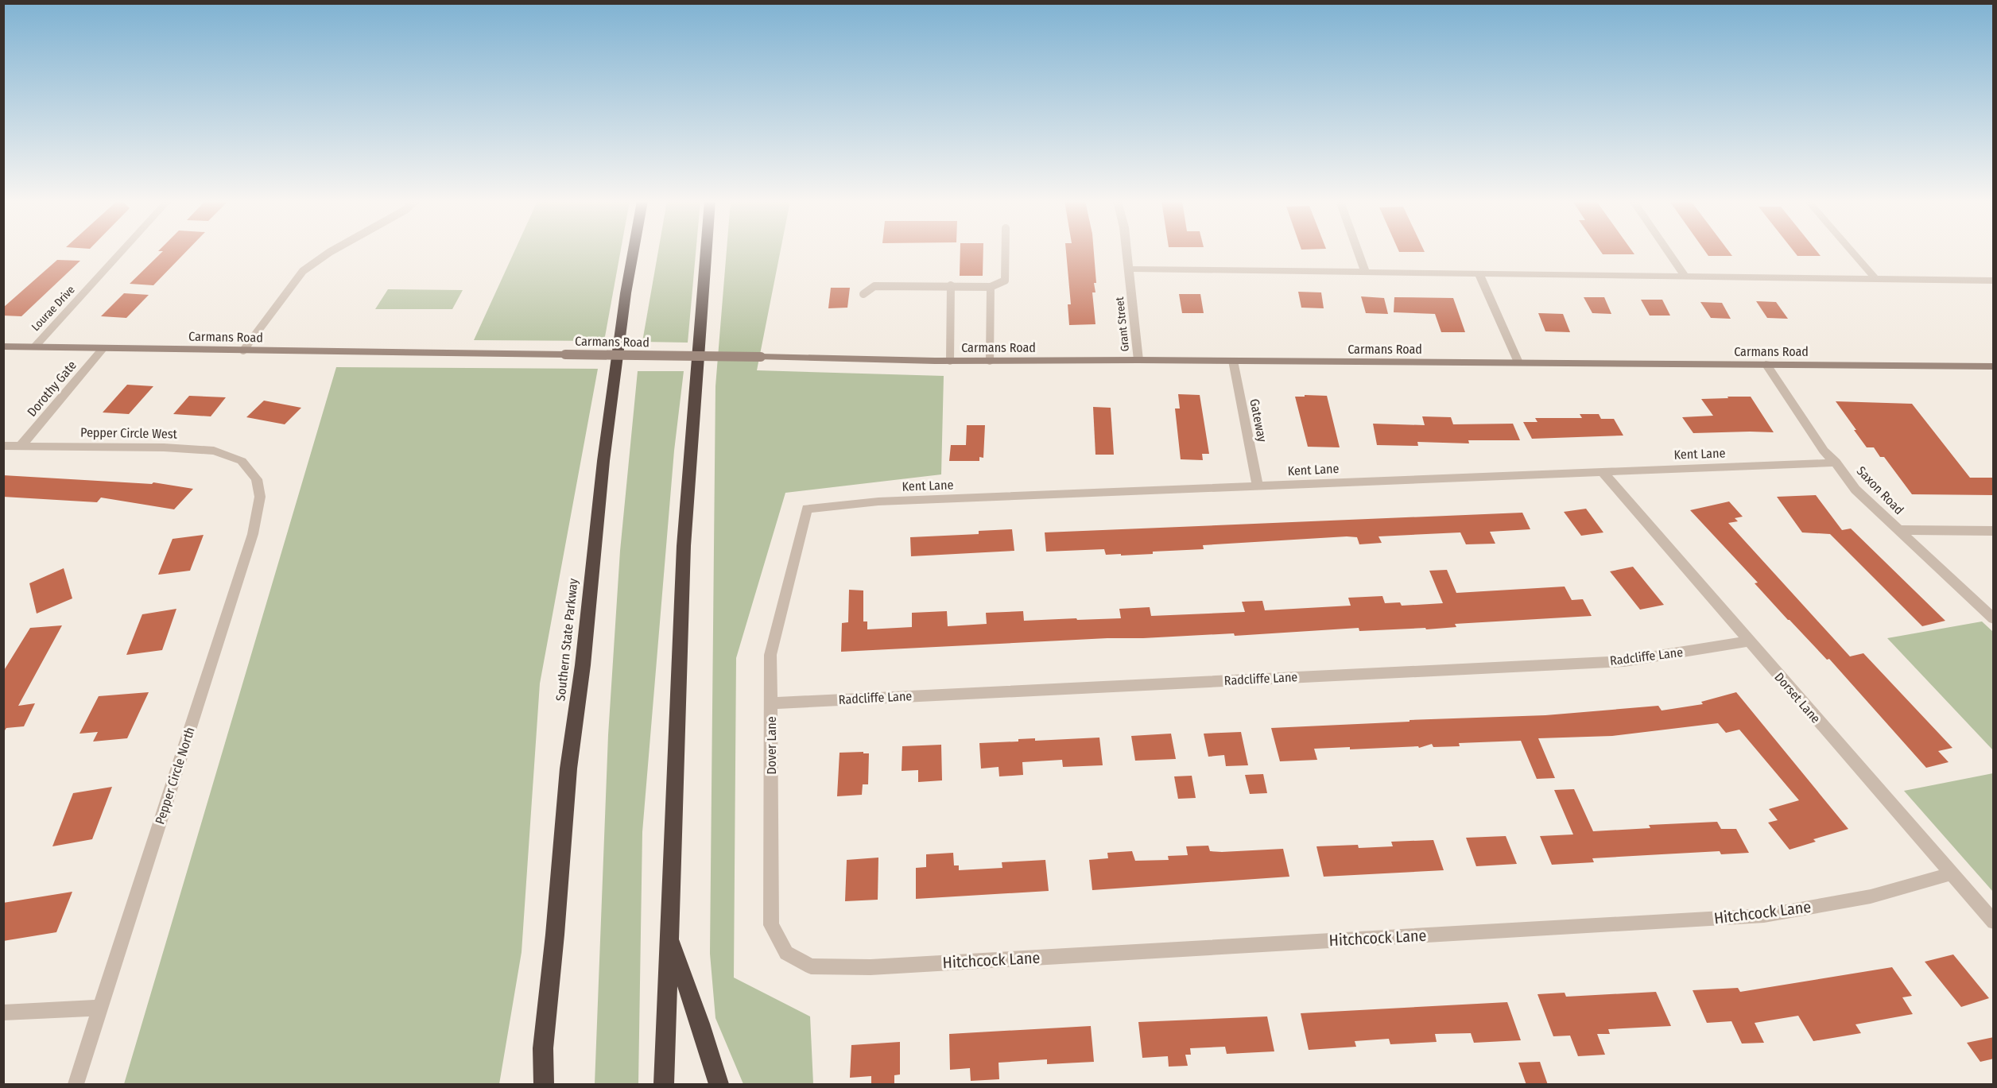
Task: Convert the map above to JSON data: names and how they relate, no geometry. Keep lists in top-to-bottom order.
{
  "streets": {
    "highway": ["Southern State Parkway"],
    "street": [
      "Lourae Drive",
      "Grant Street",
      "Carmans Road",
      "Dorothy Gate",
      "Gateway",
      "Pepper Circle West",
      "Kent Lane",
      "Saxon Road",
      "Radcliffe Lane",
      "Dorset Lane",
      "Dover Lane",
      "Pepper Circle North",
      "Hitchcock Lane"
    ]
  },
  "crossings": [
    ["Lourae Drive", "Carmans Road"],
    ["Grant Street", "Carmans Road"],
    ["Carmans Road", "Dorothy Gate"],
    ["Carmans Road", "Gateway"],
    ["Carmans Road", "Saxon Road"],
    ["Dorothy Gate", "Pepper Circle West"],
    ["Gateway", "Kent Lane"],
    ["Pepper Circle West", "Pepper Circle North"],
    ["Kent Lane", "Saxon Road"],
    ["Kent Lane", "Dorset Lane"],
    ["Kent Lane", "Dover Lane"],
    ["Radcliffe Lane", "Dorset Lane"],
    ["Radcliffe Lane", "Dover Lane"],
    ["Dorset Lane", "Hitchcock Lane"],
    ["Dover Lane", "Hitchcock Lane"]
  ]
}
